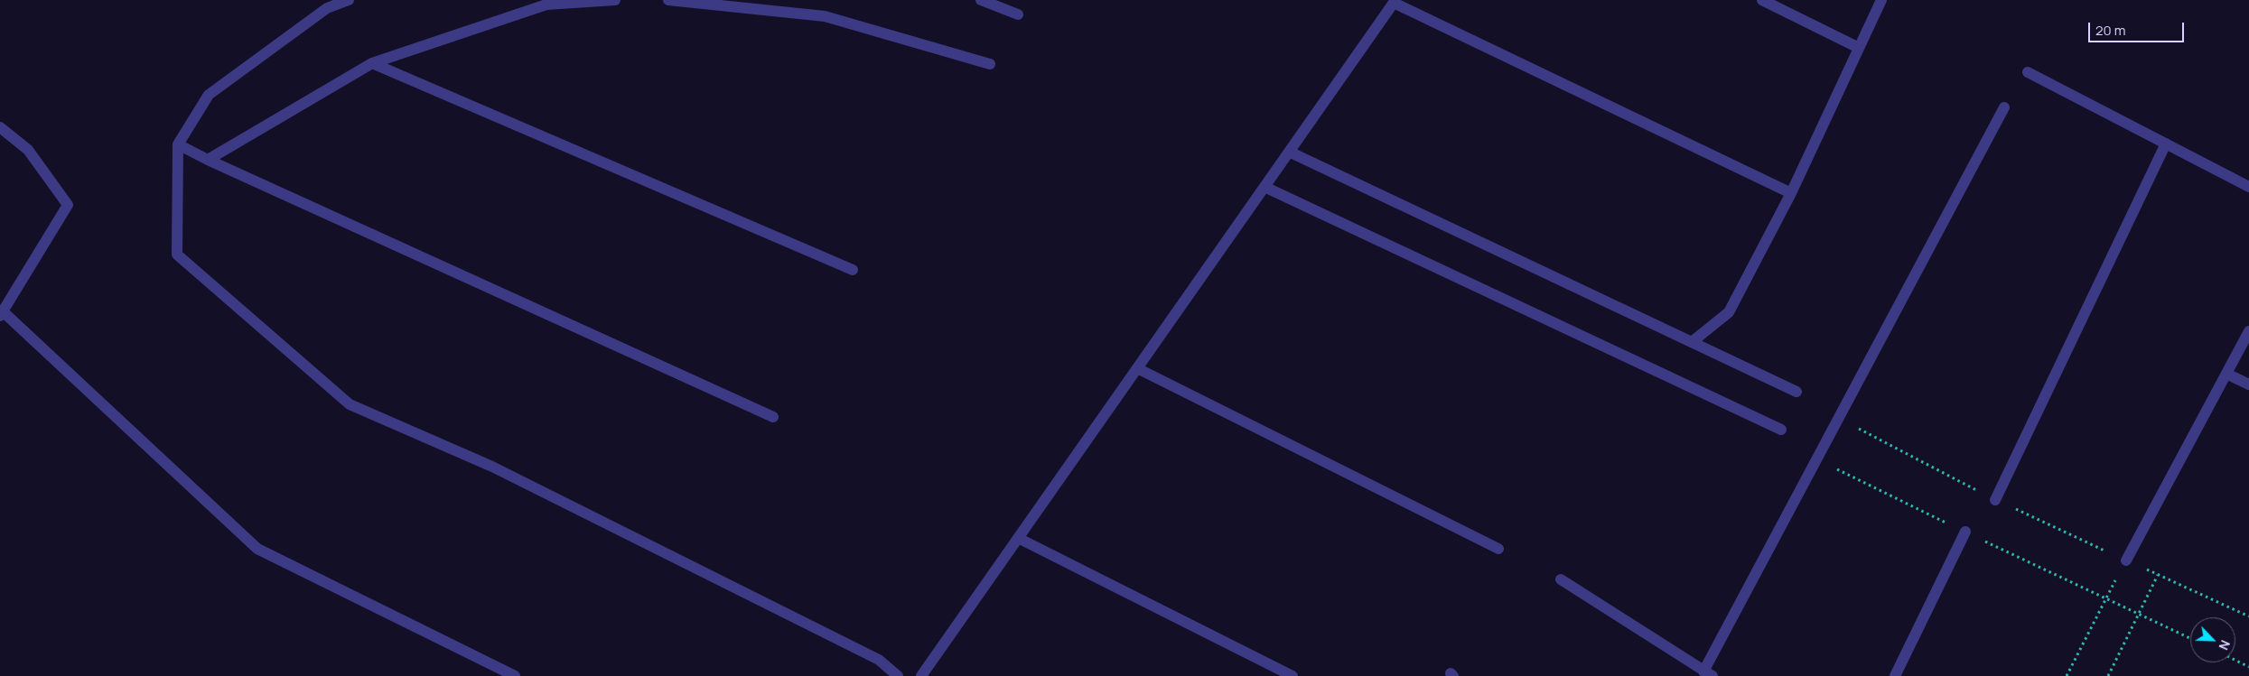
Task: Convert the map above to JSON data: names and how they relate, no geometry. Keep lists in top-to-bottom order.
{
  "scale_bar": "20 m",
  "north": "bottom right"
}
